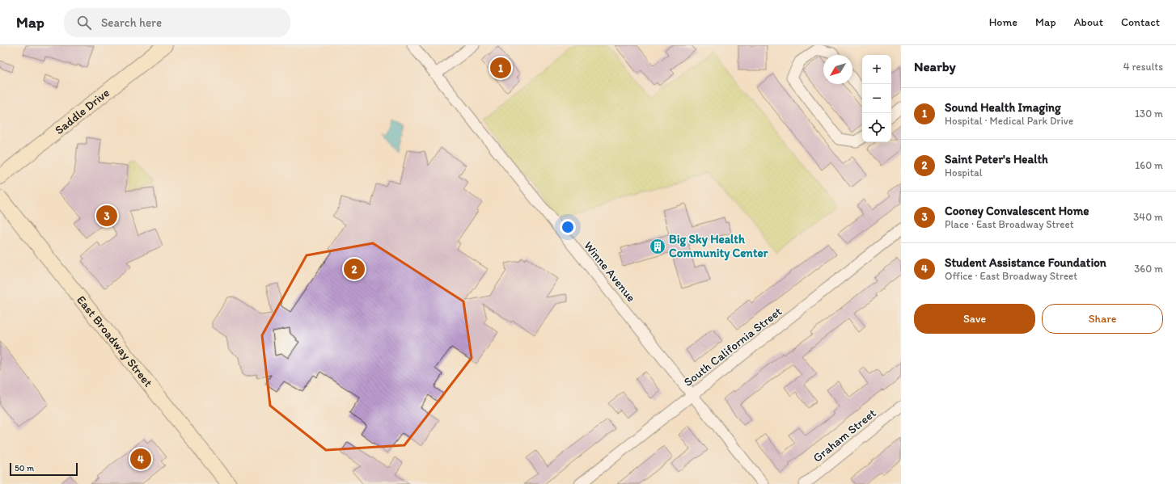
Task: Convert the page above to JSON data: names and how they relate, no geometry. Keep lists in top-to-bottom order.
{
  "streets": {
    "street": [
      "Saddle Drive",
      "Winne Avenue",
      "East Broadway Street",
      "South California Street",
      "Graham Street"
    ]
  },
  "crossings": [
    ["Winne Avenue", "South California Street"]
  ],
  "places": {
    "building": ["Big Sky Health Community Center"]
  },
  "scale_bar": "50 m",
  "north": "bottom left",
  "page": {
    "header": "Map",
    "search": "Search here",
    "nav": [
      "Home",
      "Map",
      "About",
      "Contact"
    ],
    "heading": ["Nearby", "4 results"],
    "map_buttons": ["+", "−"],
    "pins": [
      "1",
      "3",
      "2",
      "4"
    ],
    "list": [
      {
        "mark": "1",
        "name": "Sound Health Imaging",
        "note": "Hospital · Medical Park Drive",
        "value": "130 m"
      },
      {
        "mark": "2",
        "name": "Saint Peter's Health",
        "note": "Hospital",
        "value": "160 m"
      },
      {
        "mark": "3",
        "name": "Cooney Convalescent Home",
        "note": "Place · East Broadway Street",
        "value": "340 m"
      },
      {
        "mark": "4",
        "name": "Student Assistance Foundation",
        "note": "Office · East Broadway Street",
        "value": "360 m"
      }
    ],
    "buttons": ["Save", "Share"],
    "scale": "50 m"
  }
}
